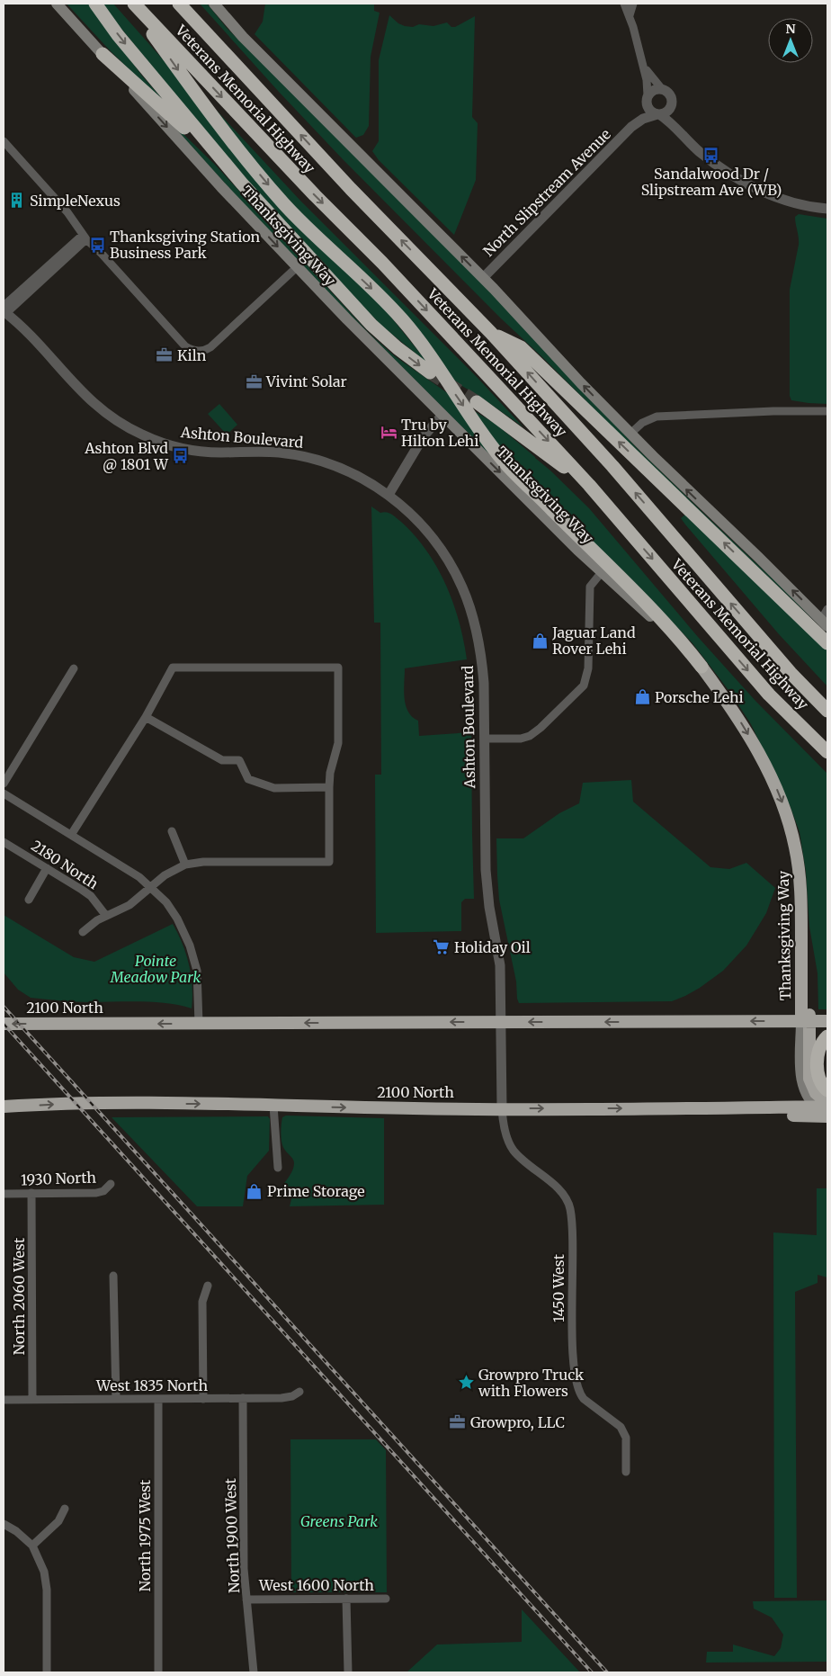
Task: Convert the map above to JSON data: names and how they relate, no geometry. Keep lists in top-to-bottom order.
{
  "streets": {
    "highway": ["Veterans Memorial Highway", "Thanksgiving Way", "2100 North"],
    "street": [
      "North Slipstream Avenue",
      "Ashton Boulevard",
      "2180 North",
      "1930 North",
      "1450 West",
      "North 2060 West",
      "West 1835 North",
      "North 1975 West",
      "North 1900 West",
      "West 1600 North"
    ]
  },
  "crossings": [
    ["Thanksgiving Way", "2100 North"],
    ["Ashton Boulevard", "2100 North"],
    ["Ashton Boulevard", "1450 West"],
    ["2100 North", "1450 West"],
    ["1930 North", "North 2060 West"],
    ["North 2060 West", "West 1835 North"],
    ["West 1835 North", "North 1975 West"],
    ["West 1835 North", "North 1900 West"],
    ["North 1900 West", "West 1600 North"]
  ],
  "one_way": ["Thanksgiving Way"],
  "parks": ["Pointe Meadow Park", "Greens Park"],
  "places": {
    "bus stop": ["Sandalwood Dr / Slipstream Ave (WB)", "Thanksgiving Station Business Park", "Ashton Blvd @ 1801 W"],
    "building": ["SimpleNexus"],
    "office": ["Kiln", "Vivint Solar", "Growpro, LLC"],
    "hotel": ["Tru by Hilton Lehi"],
    "shop": ["Jaguar Land Rover Lehi", "Porsche Lehi", "Prime Storage"],
    "supermarket": ["Holiday Oil"],
    "place": ["Growpro Truck with Flowers"]
  },
  "north": "top"
}
